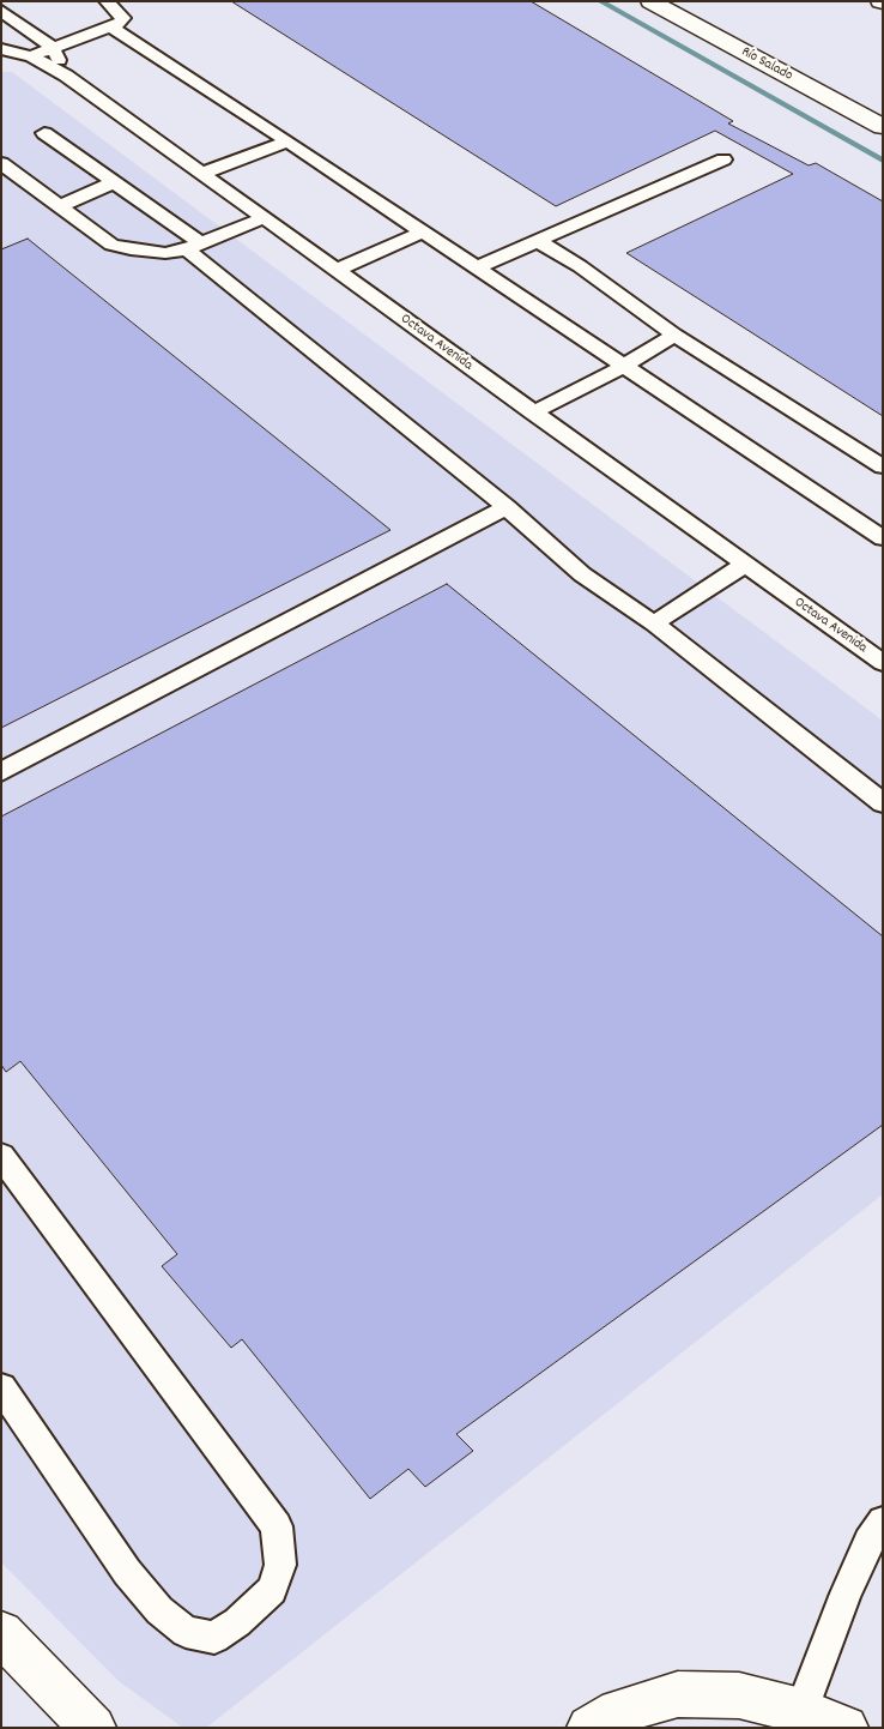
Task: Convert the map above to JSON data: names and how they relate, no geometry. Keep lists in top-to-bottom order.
{
  "streets": {
    "street": ["Río Salado"],
    "lane": ["Octava Avenida"]
  }
}
